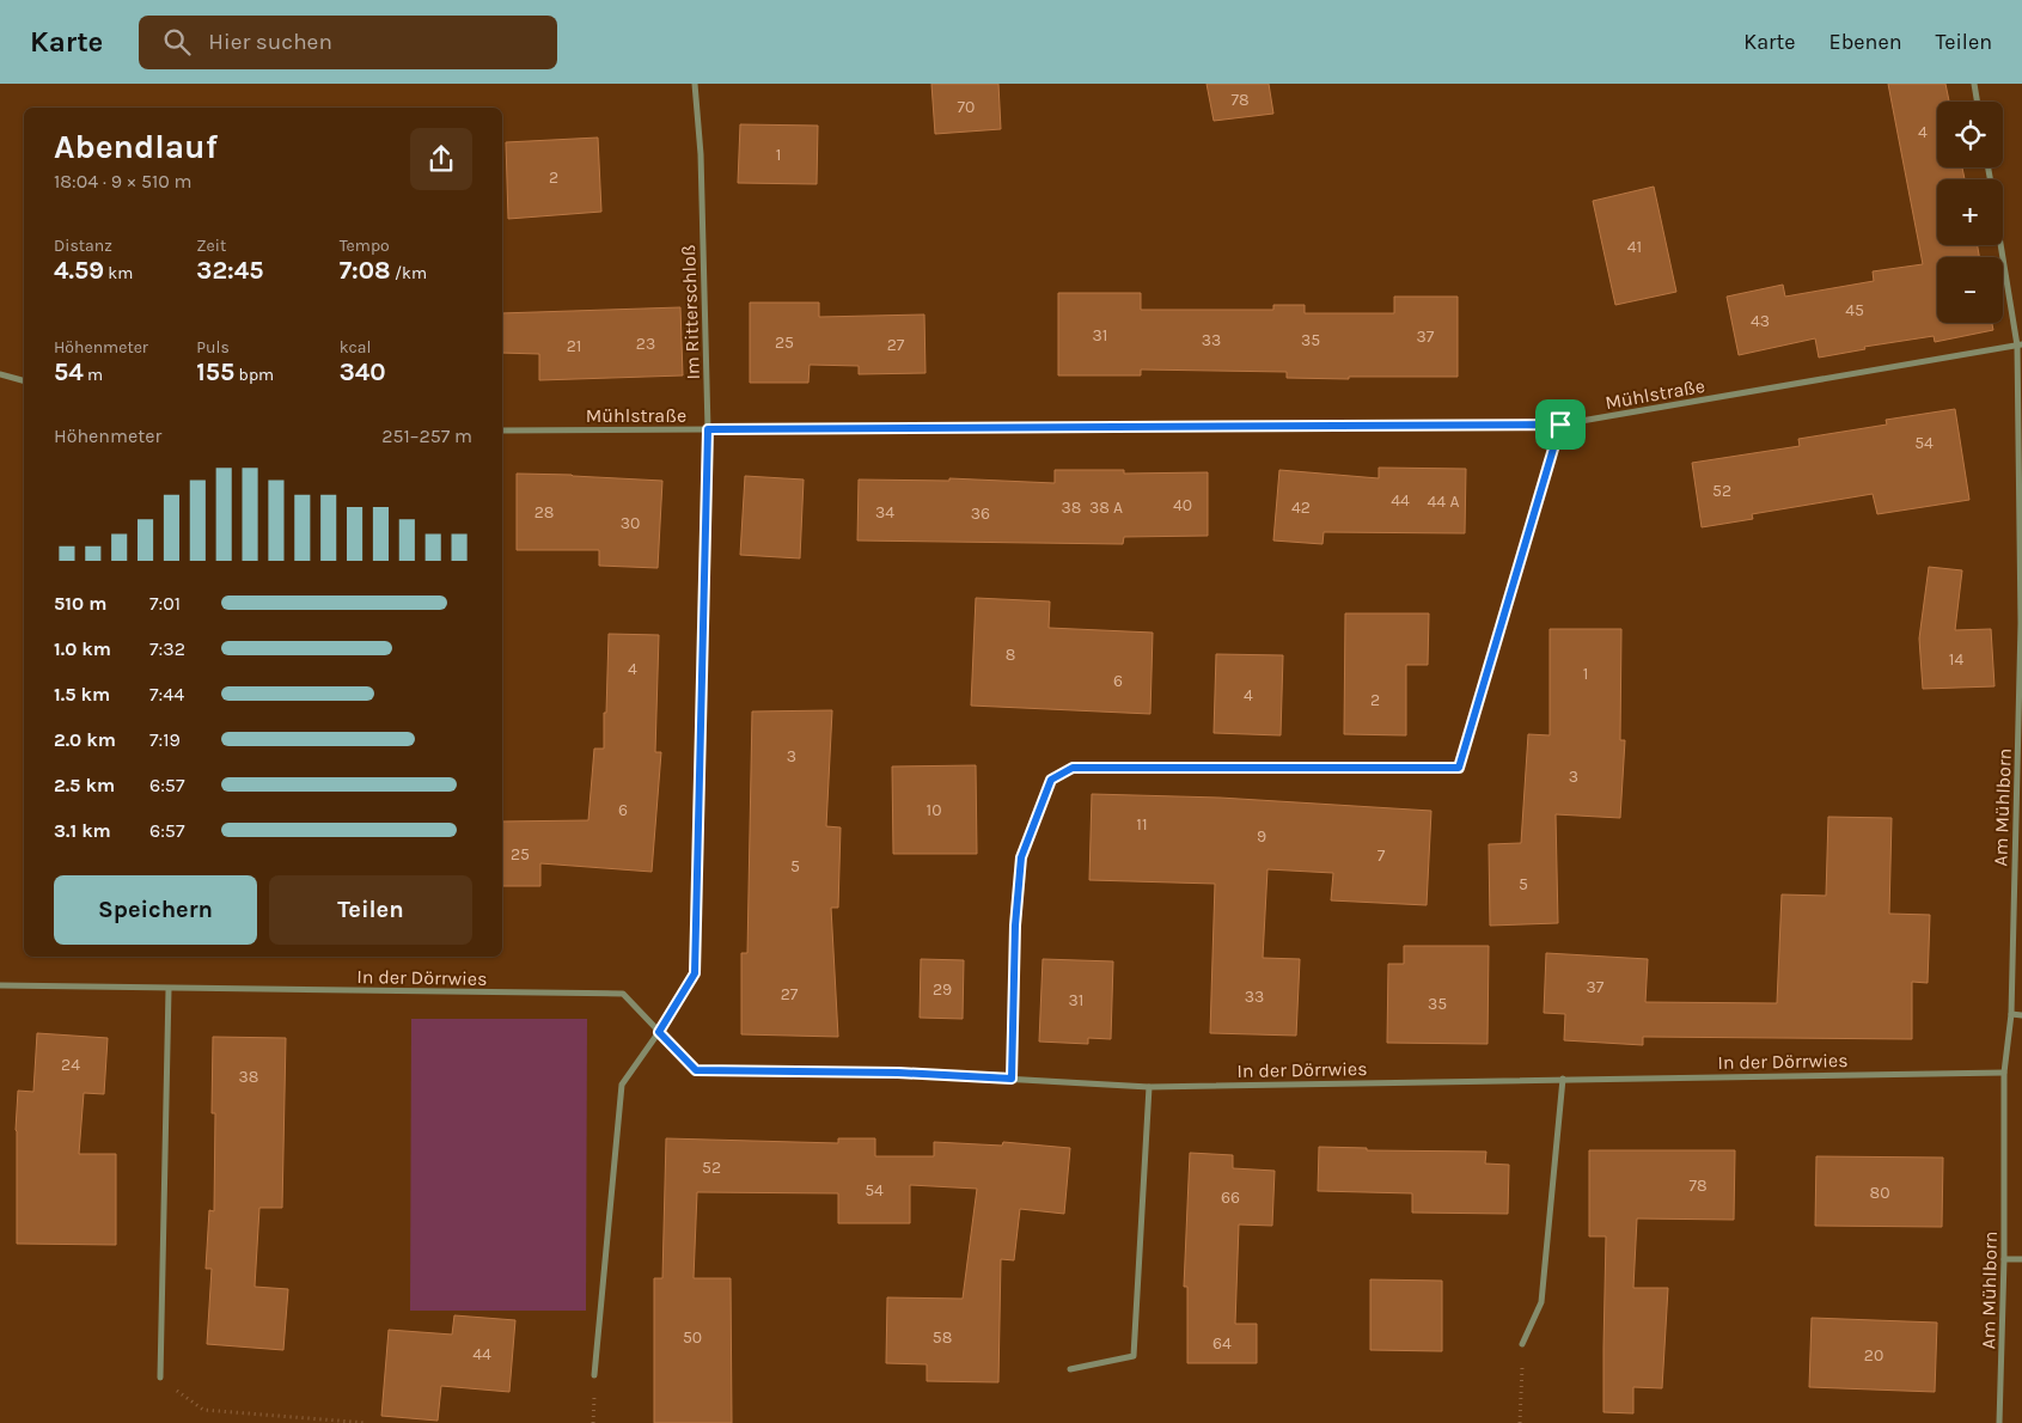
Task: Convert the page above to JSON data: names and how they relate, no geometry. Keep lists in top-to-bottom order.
{
  "streets": {
    "street": [
      "Im Ritterschloß",
      "Mühlstraße",
      "Am Mühlborn",
      "In der Dörrwies"
    ]
  },
  "crossings": [
    ["Im Ritterschloß", "Mühlstraße"],
    ["Im Ritterschloß", "In der Dörrwies"],
    ["Mühlstraße", "Am Mühlborn"],
    ["Am Mühlborn", "In der Dörrwies"]
  ],
  "house_numbers": [
    "78",
    "70",
    "4",
    "1",
    "2",
    "41",
    "45",
    "43",
    "31",
    "37",
    "33",
    "35",
    "25",
    "23",
    "27",
    "21",
    "54",
    "52",
    "44",
    "44 A",
    "40",
    "38",
    "38 A",
    "42",
    "28",
    "34",
    "36",
    "30",
    "8",
    "14",
    "4",
    "1",
    "6",
    "4",
    "2",
    "3",
    "3",
    "6",
    "10",
    "11",
    "9",
    "25",
    "7",
    "5",
    "5",
    "37",
    "29",
    "27",
    "33",
    "31",
    "35",
    "24",
    "38",
    "52",
    "78",
    "54",
    "80",
    "66",
    "50",
    "58",
    "64",
    "44",
    "20"
  ],
  "page": {
    "header": "Karte",
    "search": "Hier suchen",
    "nav": ["Karte", "Ebenen", "Teilen"],
    "map_buttons": ["+", "−"],
    "heading": ["Abendlauf", "18:04 · 9 × 510 m"],
    "stats": [
      ["Distanz", "4.59 km"],
      ["Zeit", "32:45"],
      ["Tempo", "7:08 /km"],
      ["Höhenmeter", "54 m"],
      ["Puls", "155 bpm"],
      ["kcal", "340"]
    ],
    "chart": ["Höhenmeter", "251–257 m"],
    "list": [
      {
        "name": "510 m",
        "note": "7:01"
      },
      {
        "name": "1.0 km",
        "note": "7:32"
      },
      {
        "name": "1.5 km",
        "note": "7:44"
      },
      {
        "name": "2.0 km",
        "note": "7:19"
      },
      {
        "name": "2.5 km",
        "note": "6:57"
      },
      {
        "name": "3.1 km",
        "note": "6:57"
      }
    ],
    "buttons": ["Speichern", "Teilen"]
  }
}
